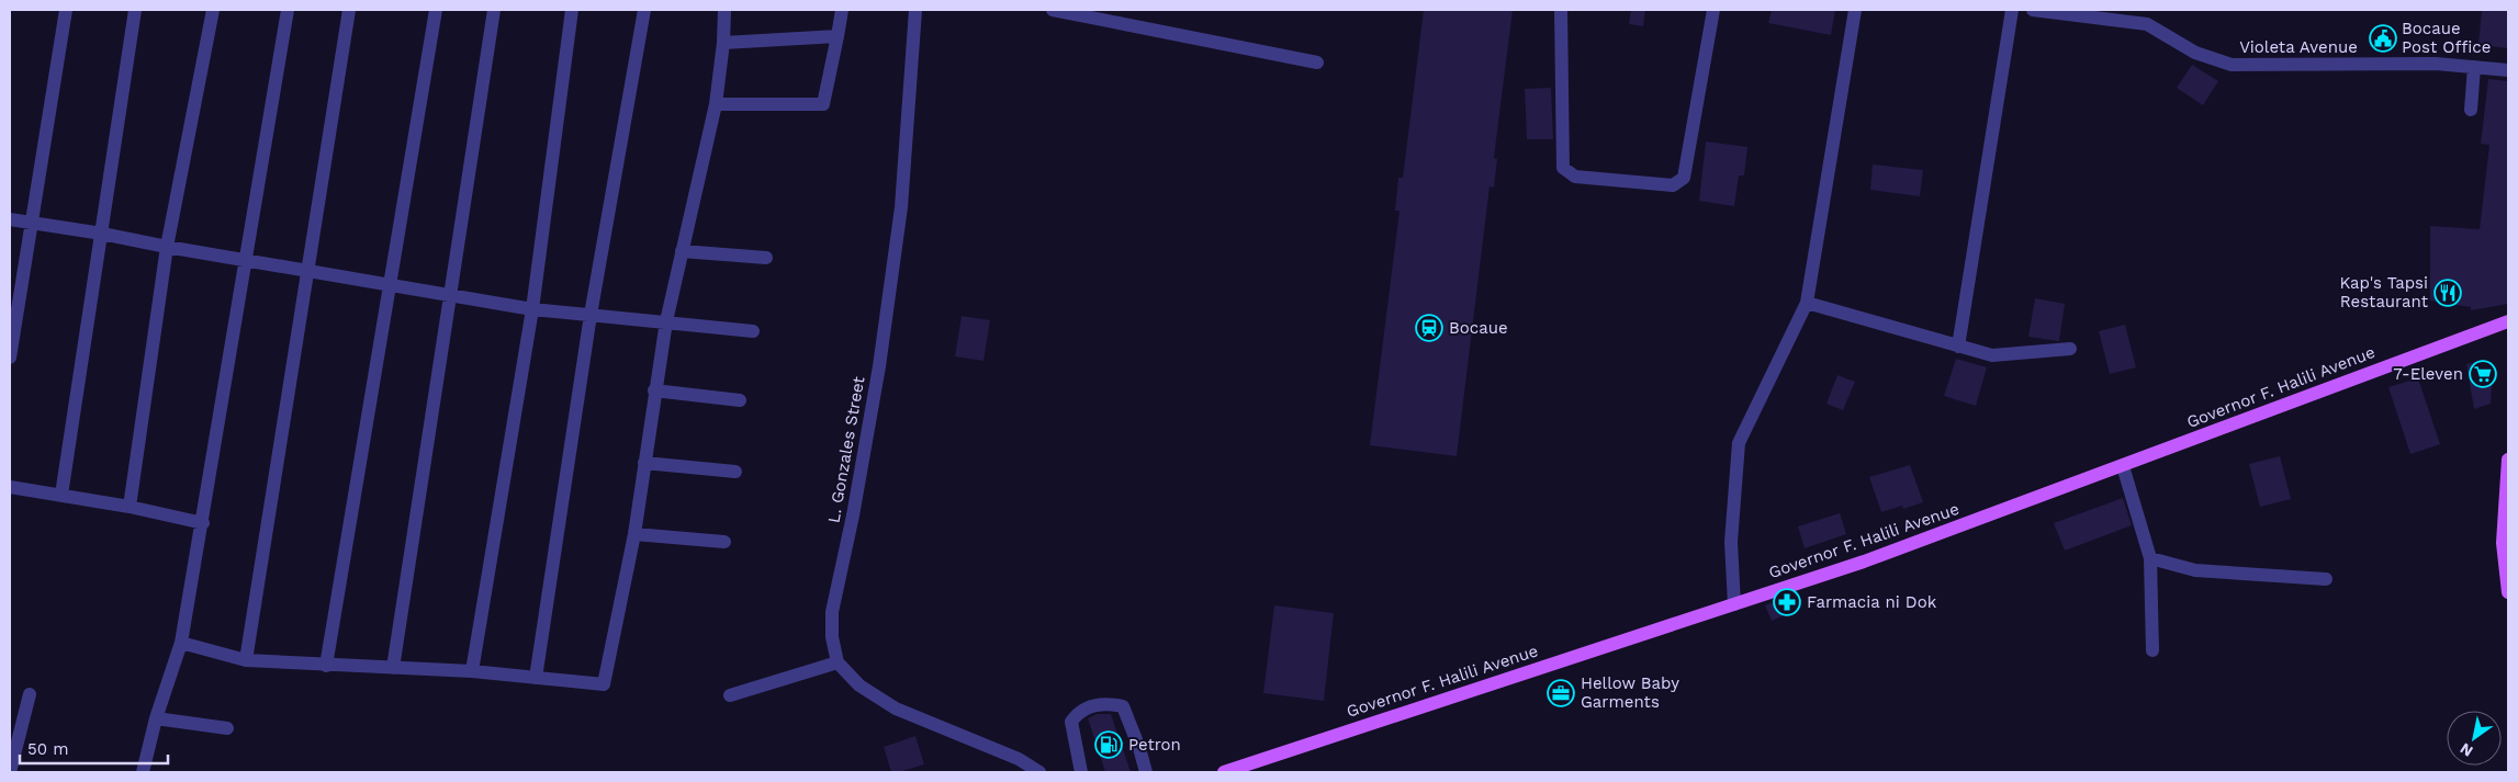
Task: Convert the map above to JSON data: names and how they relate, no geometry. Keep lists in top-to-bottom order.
{
  "streets": {
    "main road": ["Governor F. Halili Avenue"],
    "street": ["Violeta Avenue", "L. Gonzales Street"]
  },
  "places": {
    "public building": ["Bocaue Post Office"],
    "restaurant": ["Kap's Tapsi Restaurant"],
    "station": ["Bocaue"],
    "supermarket": ["7-Eleven"],
    "pharmacy": ["Farmacia ni Dok"],
    "office": ["Hellow Baby Garments"],
    "fuel station": ["Petron"]
  },
  "scale_bar": "50 m",
  "north": "bottom left"
}
